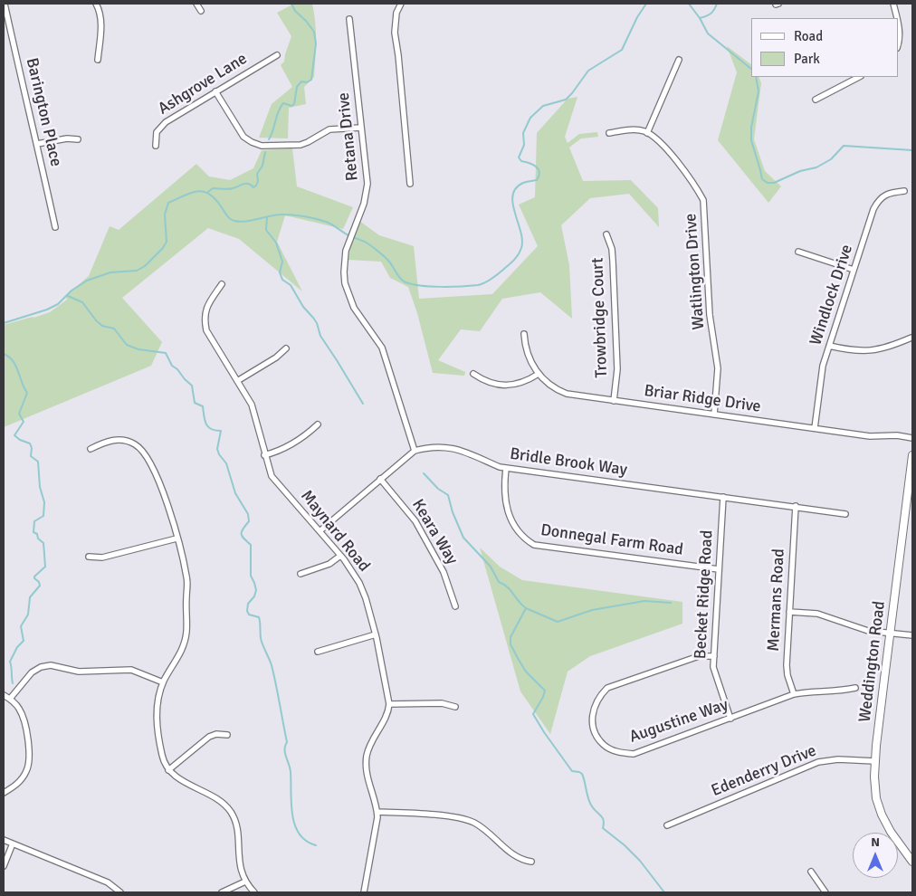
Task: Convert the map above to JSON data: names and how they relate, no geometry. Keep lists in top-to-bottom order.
{
  "streets": {
    "main road": ["Weddington Road"],
    "street": [
      "Ashgrove Lane",
      "Barington Place",
      "Retana Drive",
      "Watlington Drive",
      "Windlock Drive",
      "Trowbridge Court",
      "Briar Ridge Drive",
      "Bridle Brook Way",
      "Maynard Road",
      "Keara Way",
      "Donnegal Farm Road",
      "Becket Ridge Road",
      "Mermans Road",
      "Augustine Way",
      "Edenderry Drive"
    ]
  },
  "crossings": [
    ["Retana Drive", "Bridle Brook Way"],
    ["Watlington Drive", "Briar Ridge Drive"],
    ["Windlock Drive", "Briar Ridge Drive"],
    ["Trowbridge Court", "Briar Ridge Drive"],
    ["Bridle Brook Way", "Maynard Road"],
    ["Bridle Brook Way", "Keara Way"],
    ["Bridle Brook Way", "Donnegal Farm Road"],
    ["Bridle Brook Way", "Becket Ridge Road"],
    ["Bridle Brook Way", "Mermans Road"],
    ["Donnegal Farm Road", "Becket Ridge Road"],
    ["Becket Ridge Road", "Augustine Way"],
    ["Mermans Road", "Augustine Way"],
    ["Weddington Road", "Edenderry Drive"]
  ],
  "legend": ["Road", "Park"],
  "north": "top"
}
